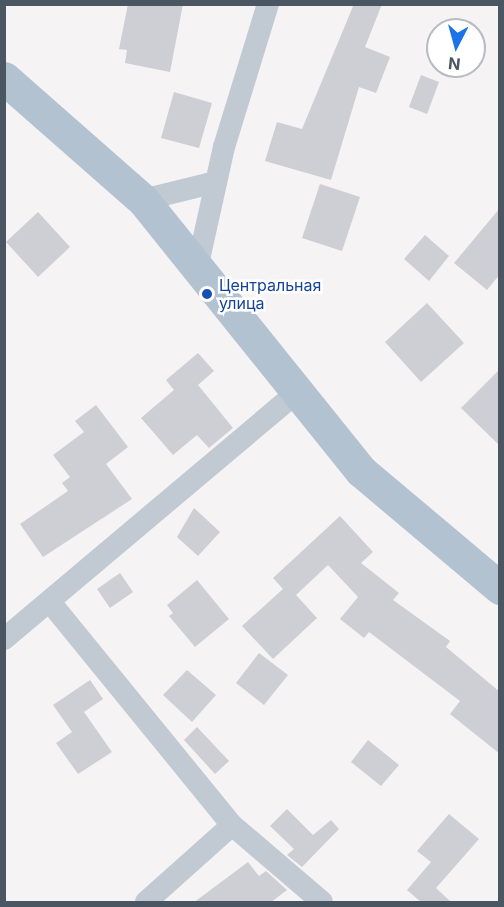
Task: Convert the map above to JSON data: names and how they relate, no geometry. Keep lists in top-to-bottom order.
{
  "places": ["Центральная улица"],
  "north": "bottom"
}
